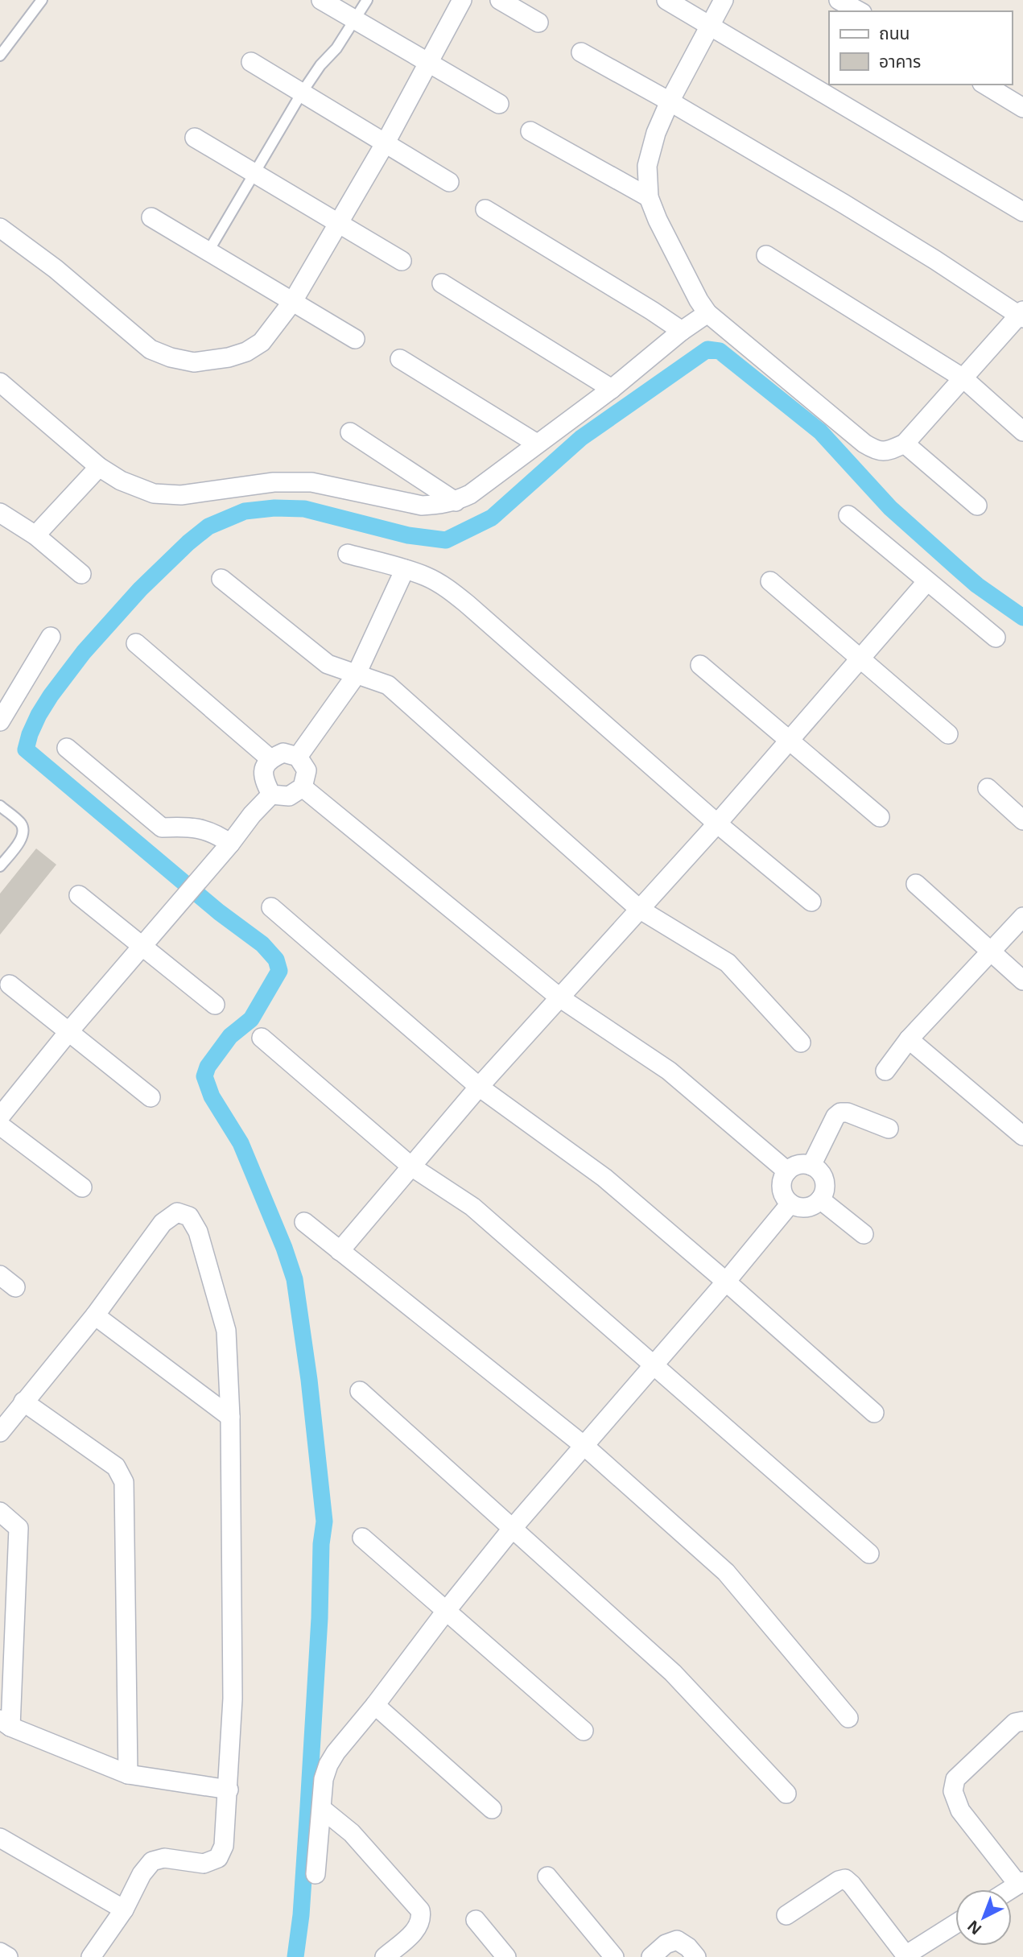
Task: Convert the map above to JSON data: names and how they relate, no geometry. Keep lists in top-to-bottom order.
{
  "legend": ["ถนน", "อาคาร"],
  "north": "bottom left"
}
